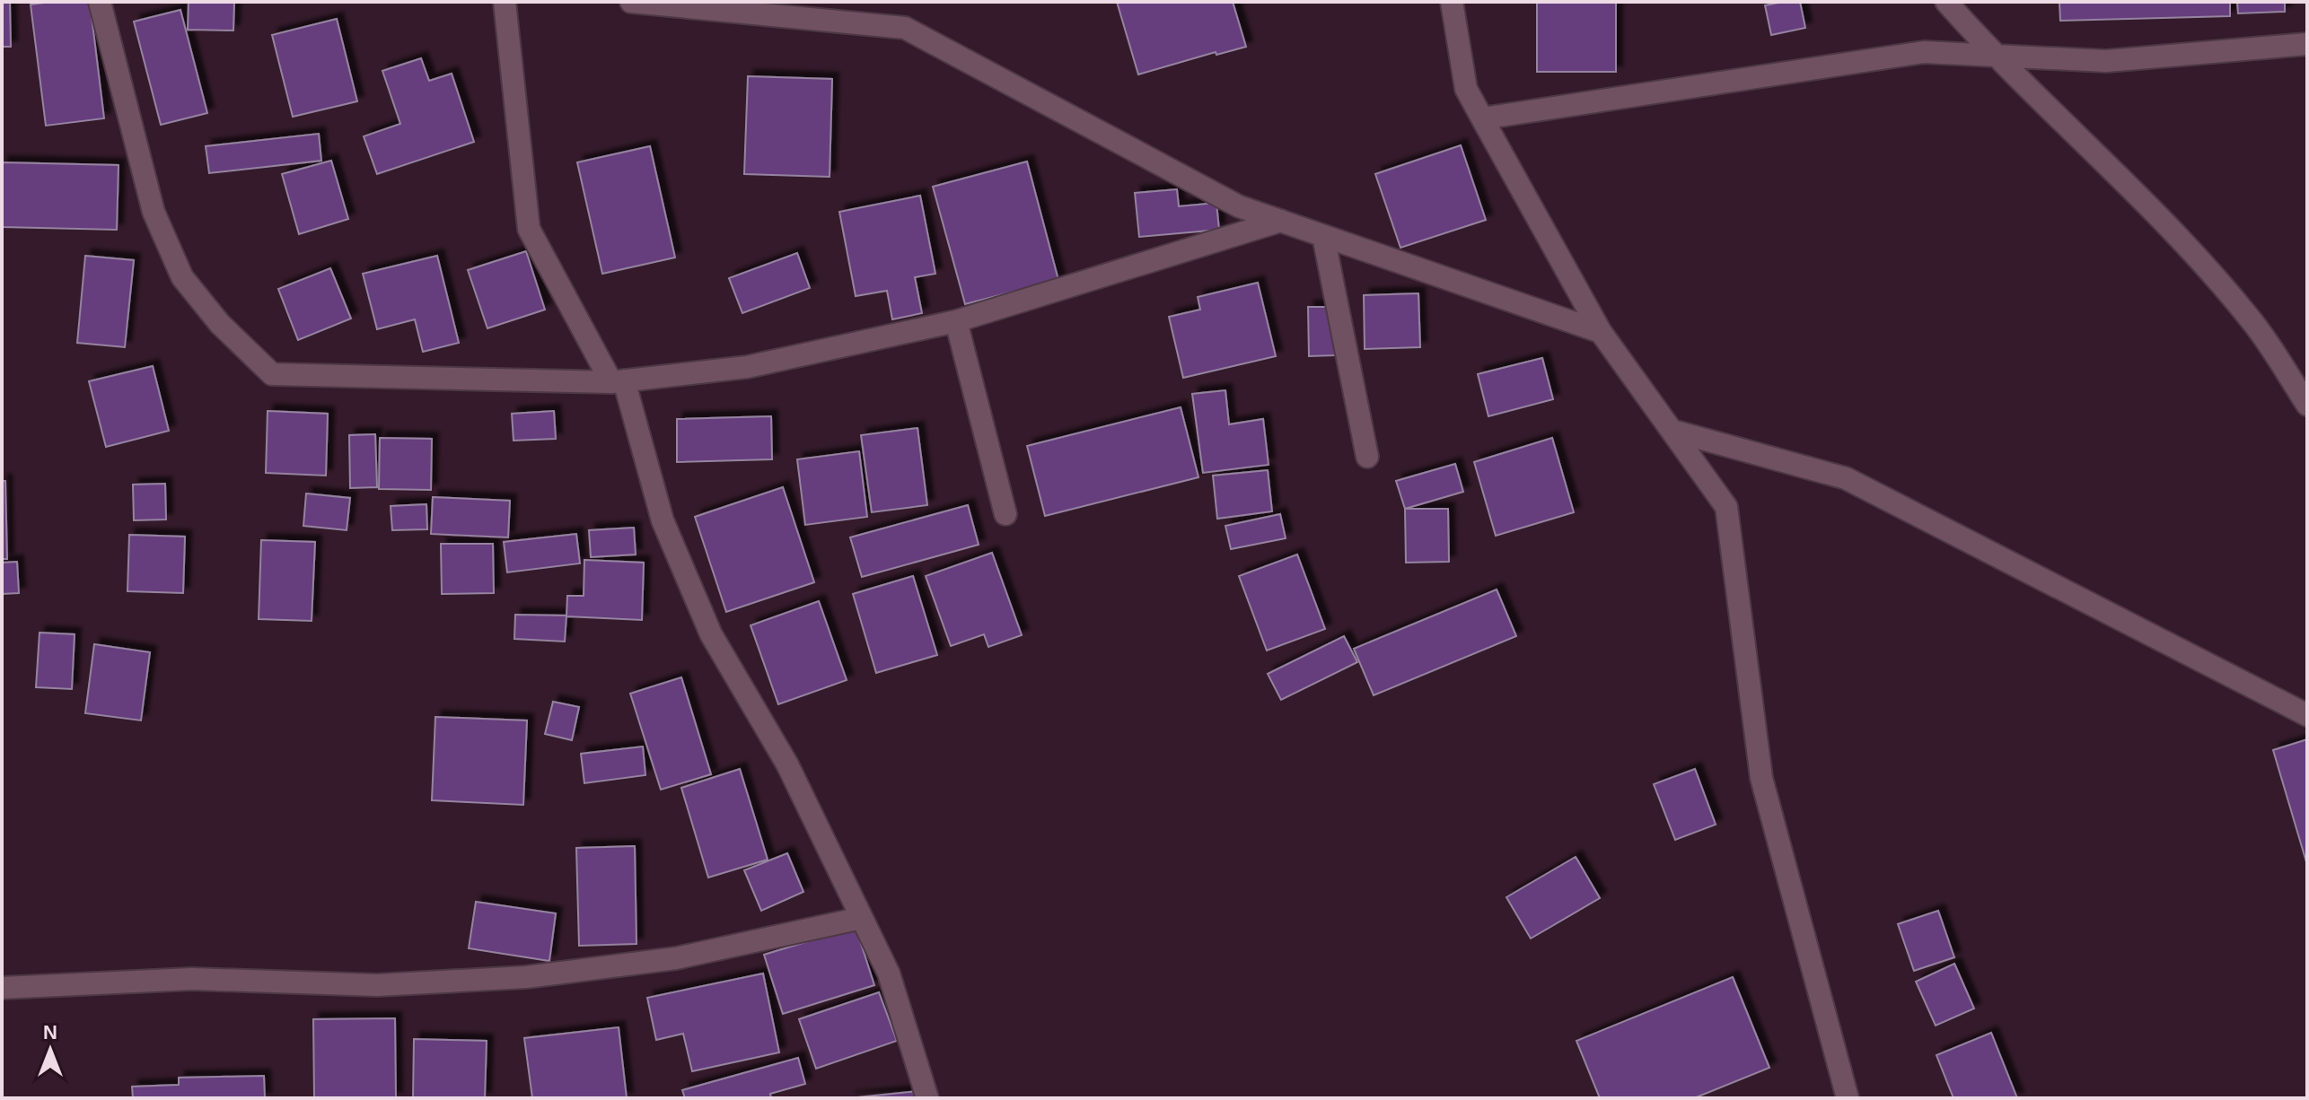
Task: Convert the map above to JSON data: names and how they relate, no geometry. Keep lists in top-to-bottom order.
{
  "north": "top"
}
